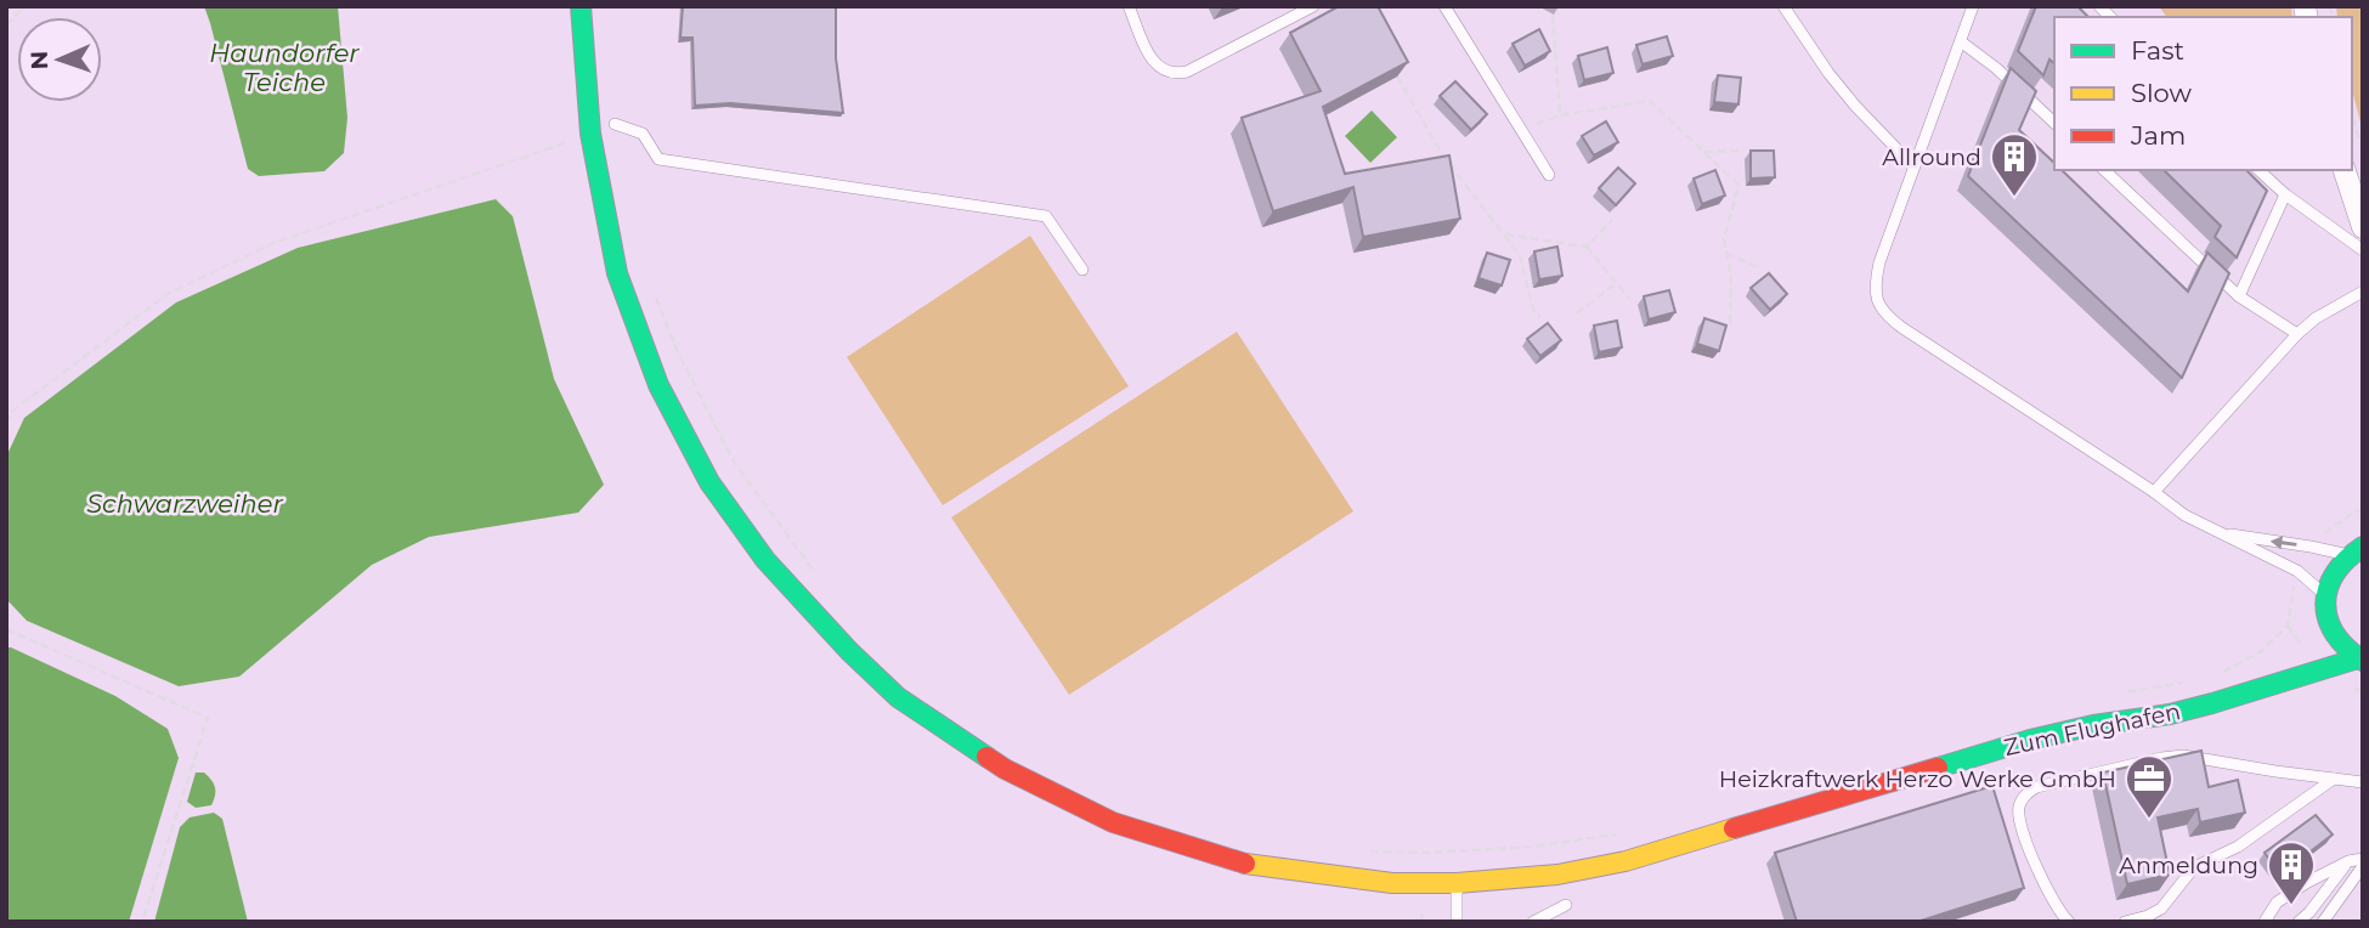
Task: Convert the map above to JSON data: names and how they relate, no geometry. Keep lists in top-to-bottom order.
{
  "streets": {
    "street": ["Zum Flughafen"]
  },
  "water": ["Haundorfer Teiche", "Schwarzweiher"],
  "places": {
    "building": ["Allround", "Anmeldung"],
    "office": ["Heizkraftwerk Herzo Werke GmbH"]
  },
  "legend": ["Fast", "Slow", "Jam"],
  "north": "left"
}
